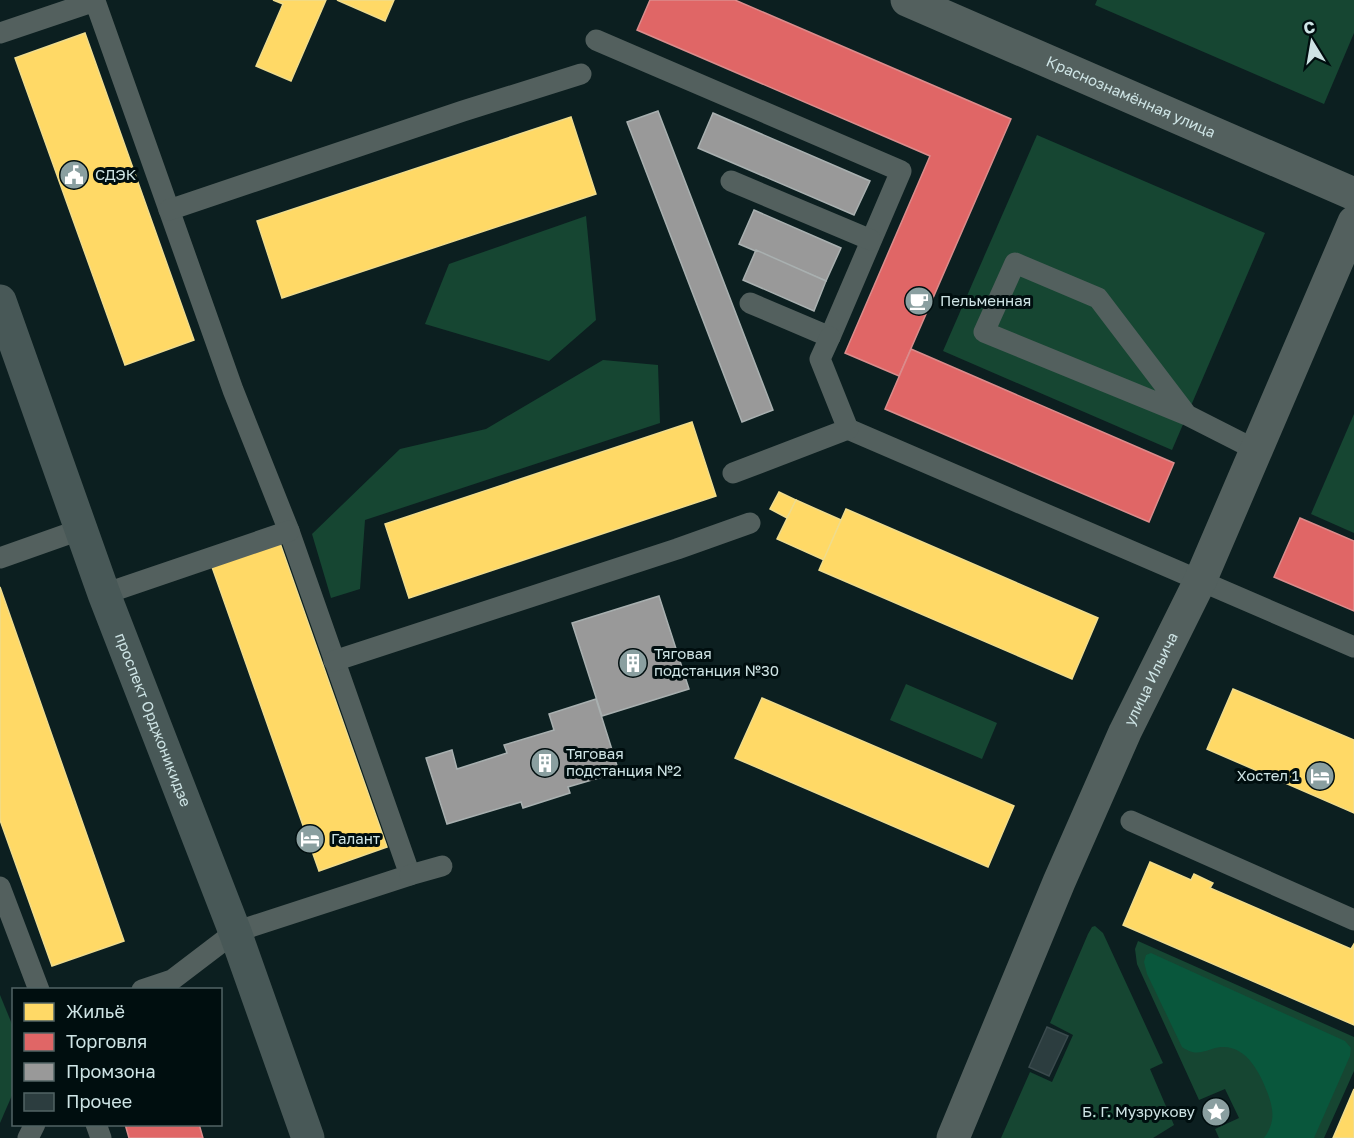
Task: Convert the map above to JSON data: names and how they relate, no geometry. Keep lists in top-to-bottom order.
{
  "streets": {
    "street": ["Краснознамённая улица", "улица Ильича", "проспект Орджоникидзе"]
  },
  "places": {
    "public building": ["СДЭК"],
    "cafe": ["Пельменная"],
    "building": ["Тяговая подстанция №30", "Тяговая подстанция №2"],
    "hotel": ["Хостел 1", "Галант"],
    "place": ["Б. Г. Музрукову"]
  },
  "legend": [
    "Жильё",
    "Торговля",
    "Промзона",
    "Прочее"
  ],
  "north": "top"
}
